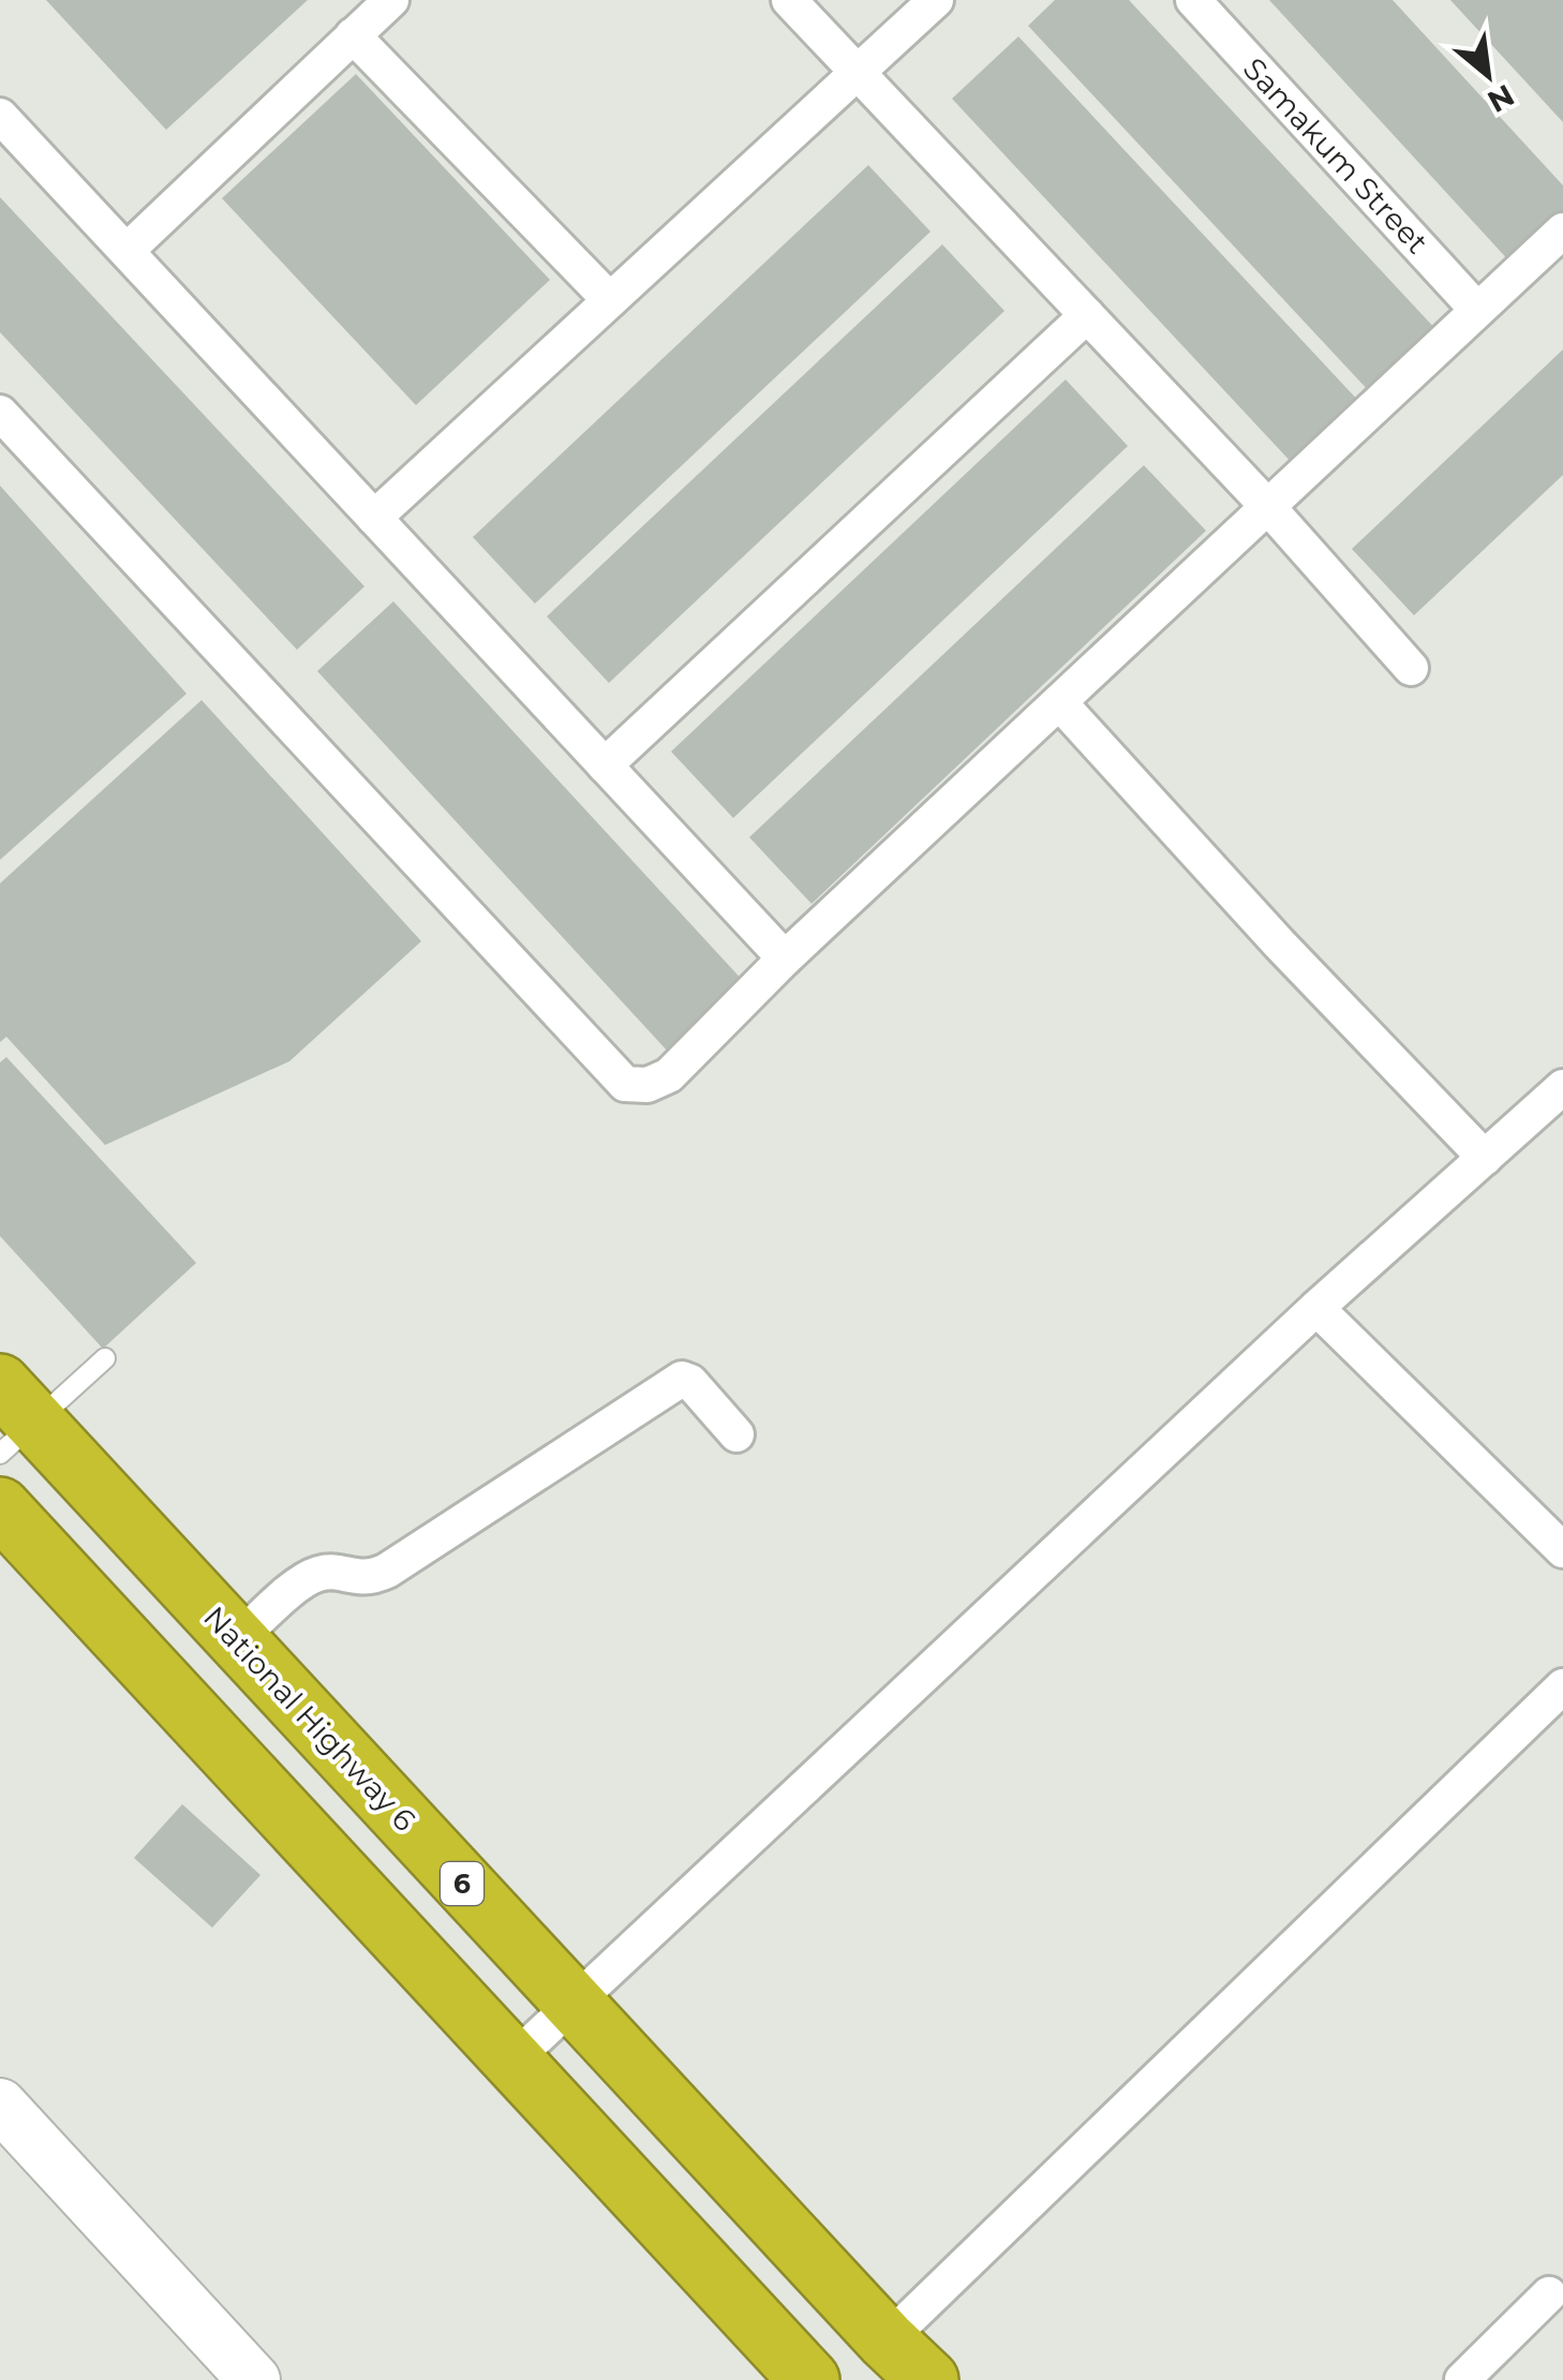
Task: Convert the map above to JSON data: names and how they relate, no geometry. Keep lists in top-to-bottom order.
{
  "streets": {
    "highway": ["National Highway 6", "6"],
    "street": ["Samakum Street"]
  },
  "north": "bottom right"
}
